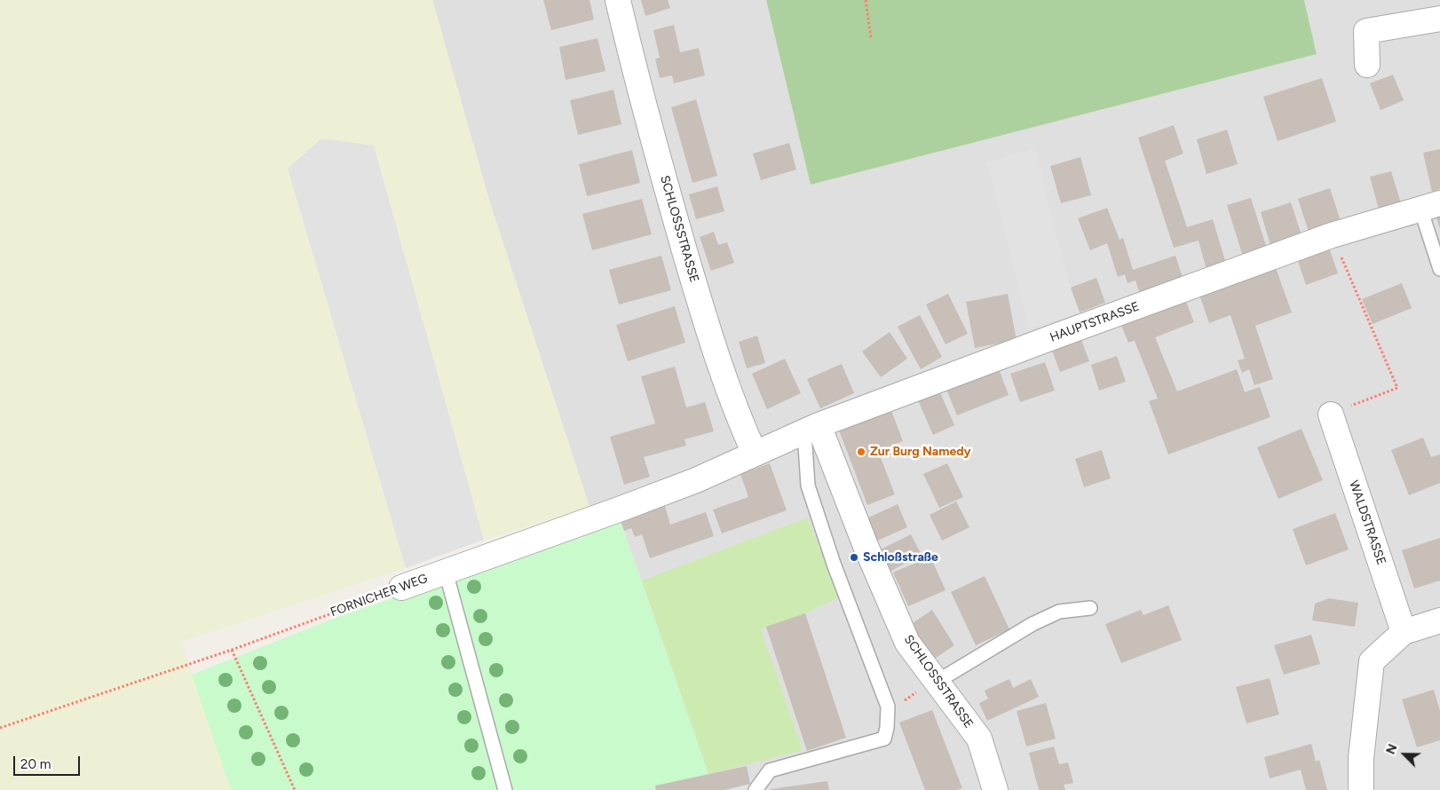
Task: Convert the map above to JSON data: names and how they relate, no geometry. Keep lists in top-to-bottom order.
{
  "streets": {
    "street": [
      "SCHLOSSSTRASSE",
      "HAUPTSTRASSE",
      "WALDSTRASSE",
      "FORNICHER WEG"
    ]
  },
  "crossings": [
    ["SCHLOSSSTRASSE", "HAUPTSTRASSE"],
    ["SCHLOSSSTRASSE", "FORNICHER WEG"],
    ["HAUPTSTRASSE", "FORNICHER WEG"]
  ],
  "places": ["Zur Burg Namedy", "Schloßstraße"],
  "scale_bar": "20 m",
  "north": "top left"
}
